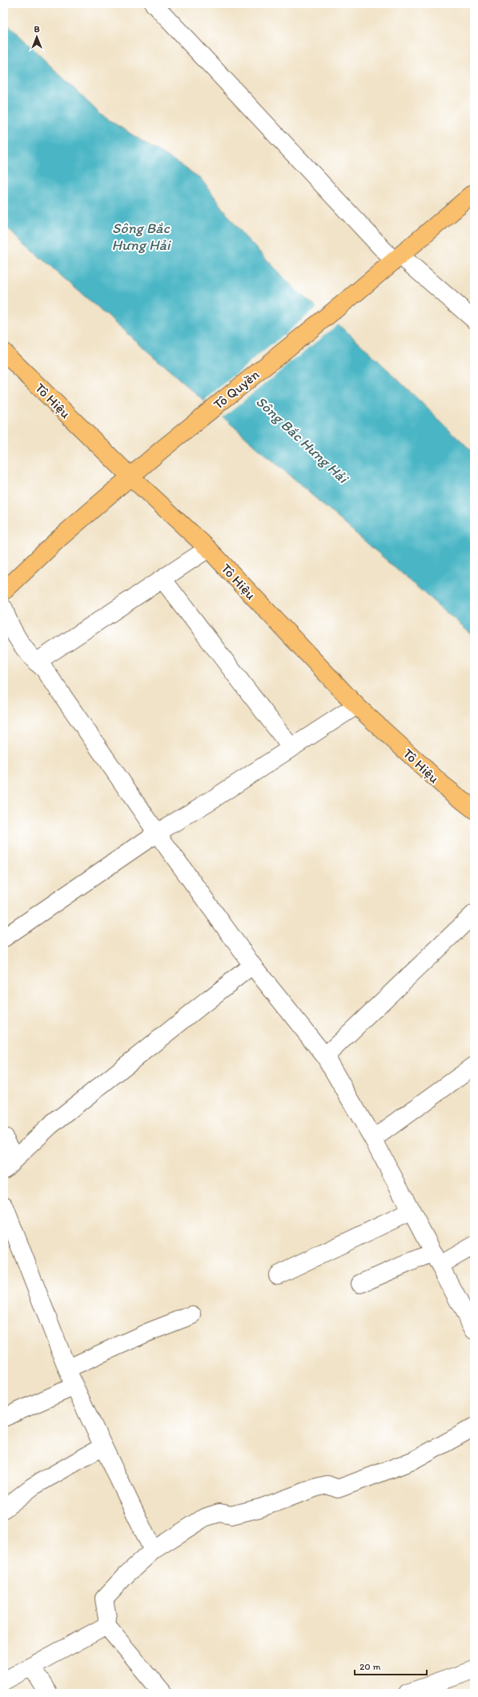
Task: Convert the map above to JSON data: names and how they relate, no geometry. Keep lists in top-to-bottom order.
{
  "streets": {
    "main road": ["Tô Quyền", "Tô Hiệu"]
  },
  "crossings": [
    ["Tô Quyền", "Tô Hiệu"]
  ],
  "water": ["Sông Bắc Hưng Hải"],
  "scale_bar": "20 m",
  "north": "top"
}
